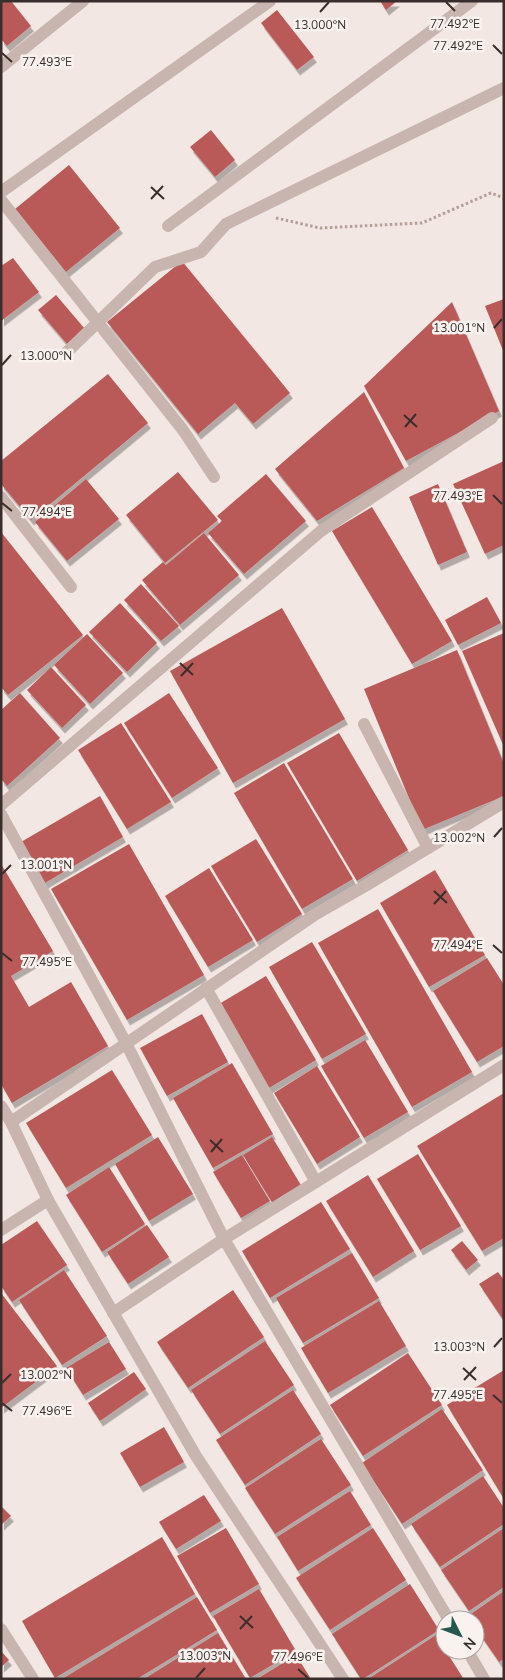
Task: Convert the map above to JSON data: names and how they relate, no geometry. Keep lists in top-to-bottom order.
{
  "north": "bottom right",
  "coordinates": [
    "77.492°E",
    "13.000°N",
    "77.493°E",
    "13.001°N",
    "77.494°E",
    "13.002°N",
    "77.495°E",
    "13.003°N",
    "77.496°E"
  ]
}
